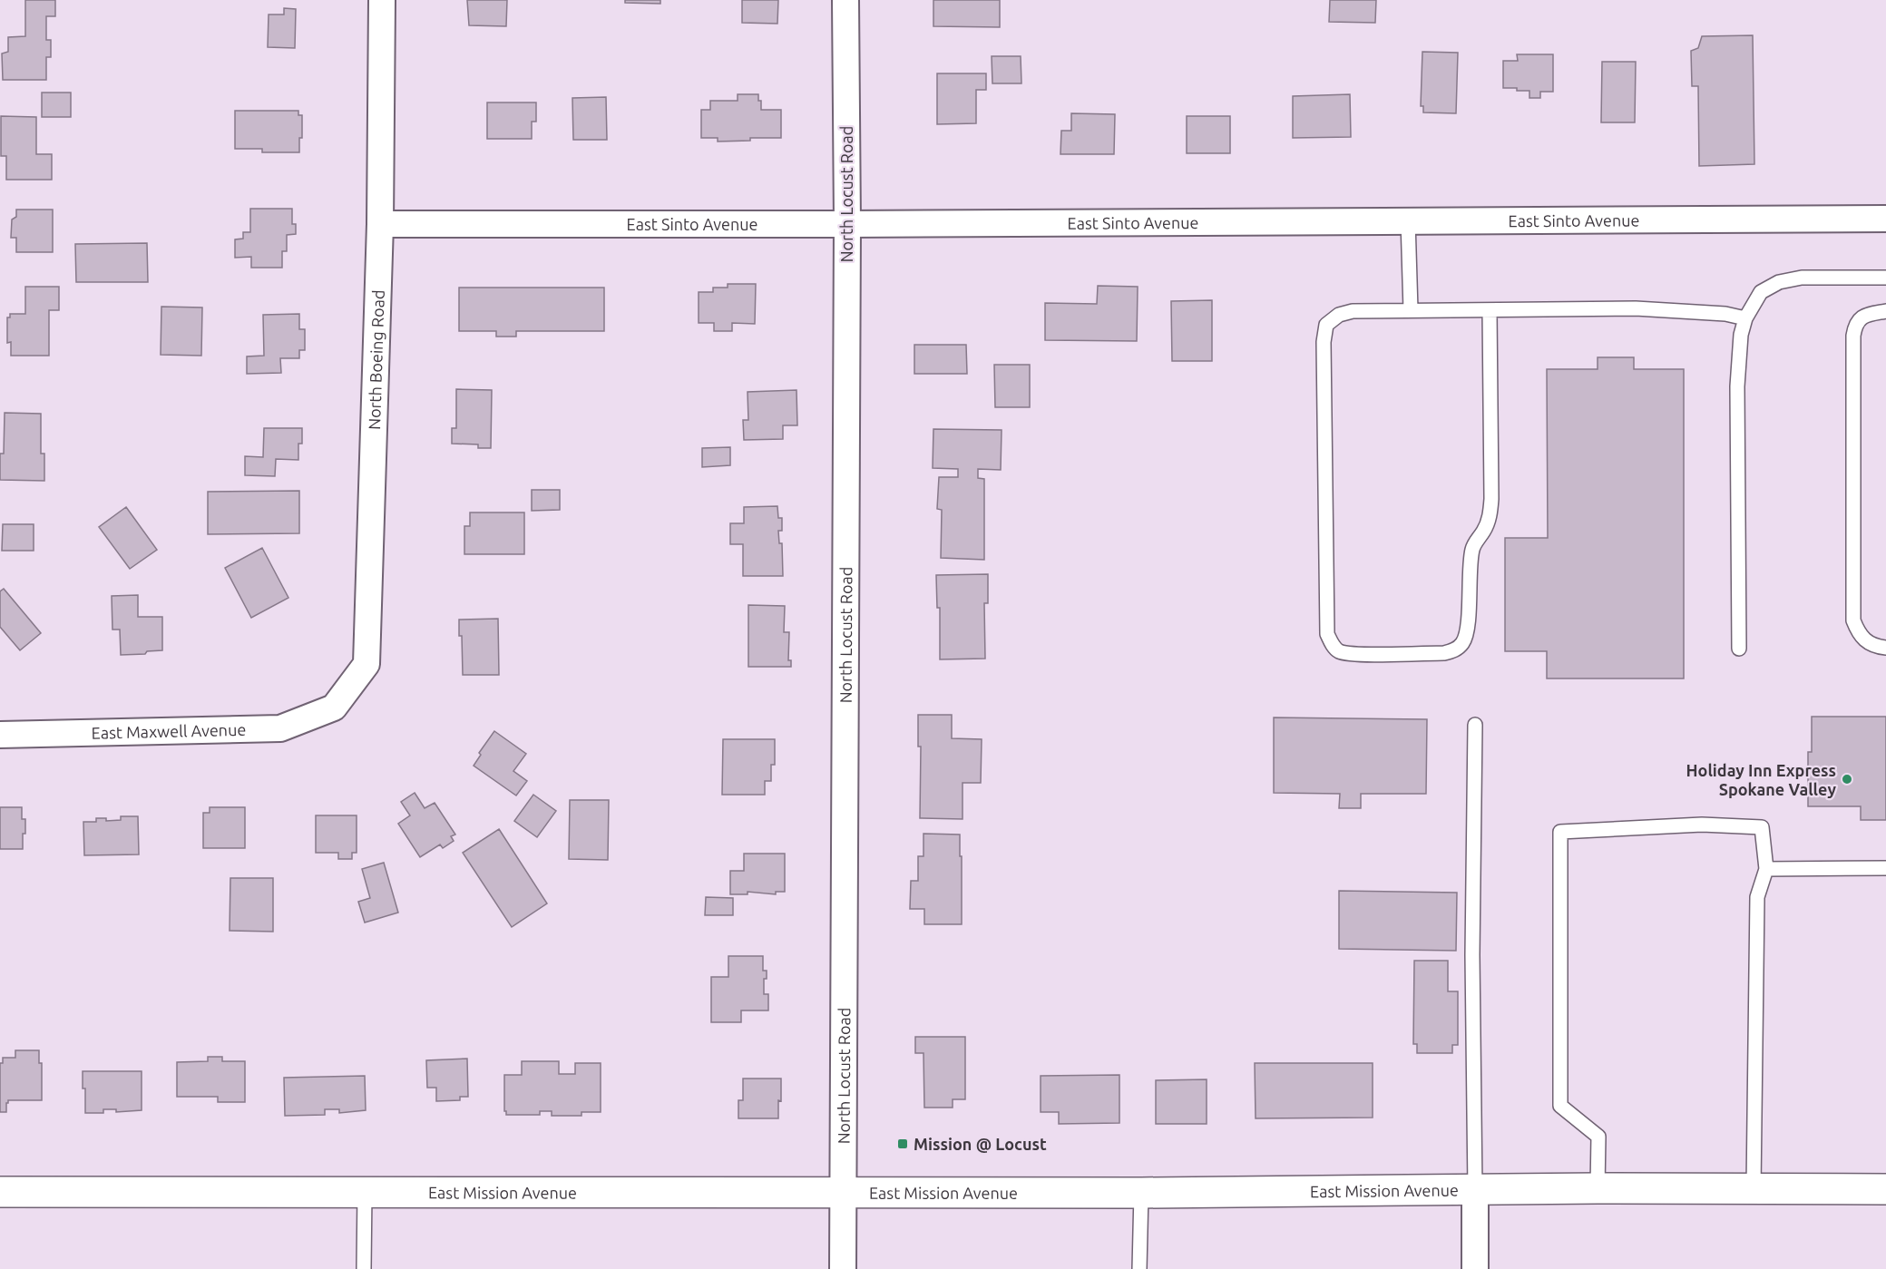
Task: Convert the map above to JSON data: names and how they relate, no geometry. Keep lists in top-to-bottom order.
{
  "streets": {
    "street": [
      "North Locust Road",
      "East Sinto Avenue",
      "North Boeing Road",
      "East Maxwell Avenue",
      "East Mission Avenue"
    ]
  },
  "crossings": [
    ["North Locust Road", "East Sinto Avenue"],
    ["North Locust Road", "East Mission Avenue"],
    ["East Sinto Avenue", "North Boeing Road"],
    ["North Boeing Road", "East Maxwell Avenue"]
  ],
  "places": {
    "other": ["Holiday Inn Express Spokane Valley"],
    "transit": ["Mission @ Locust"]
  }
}
